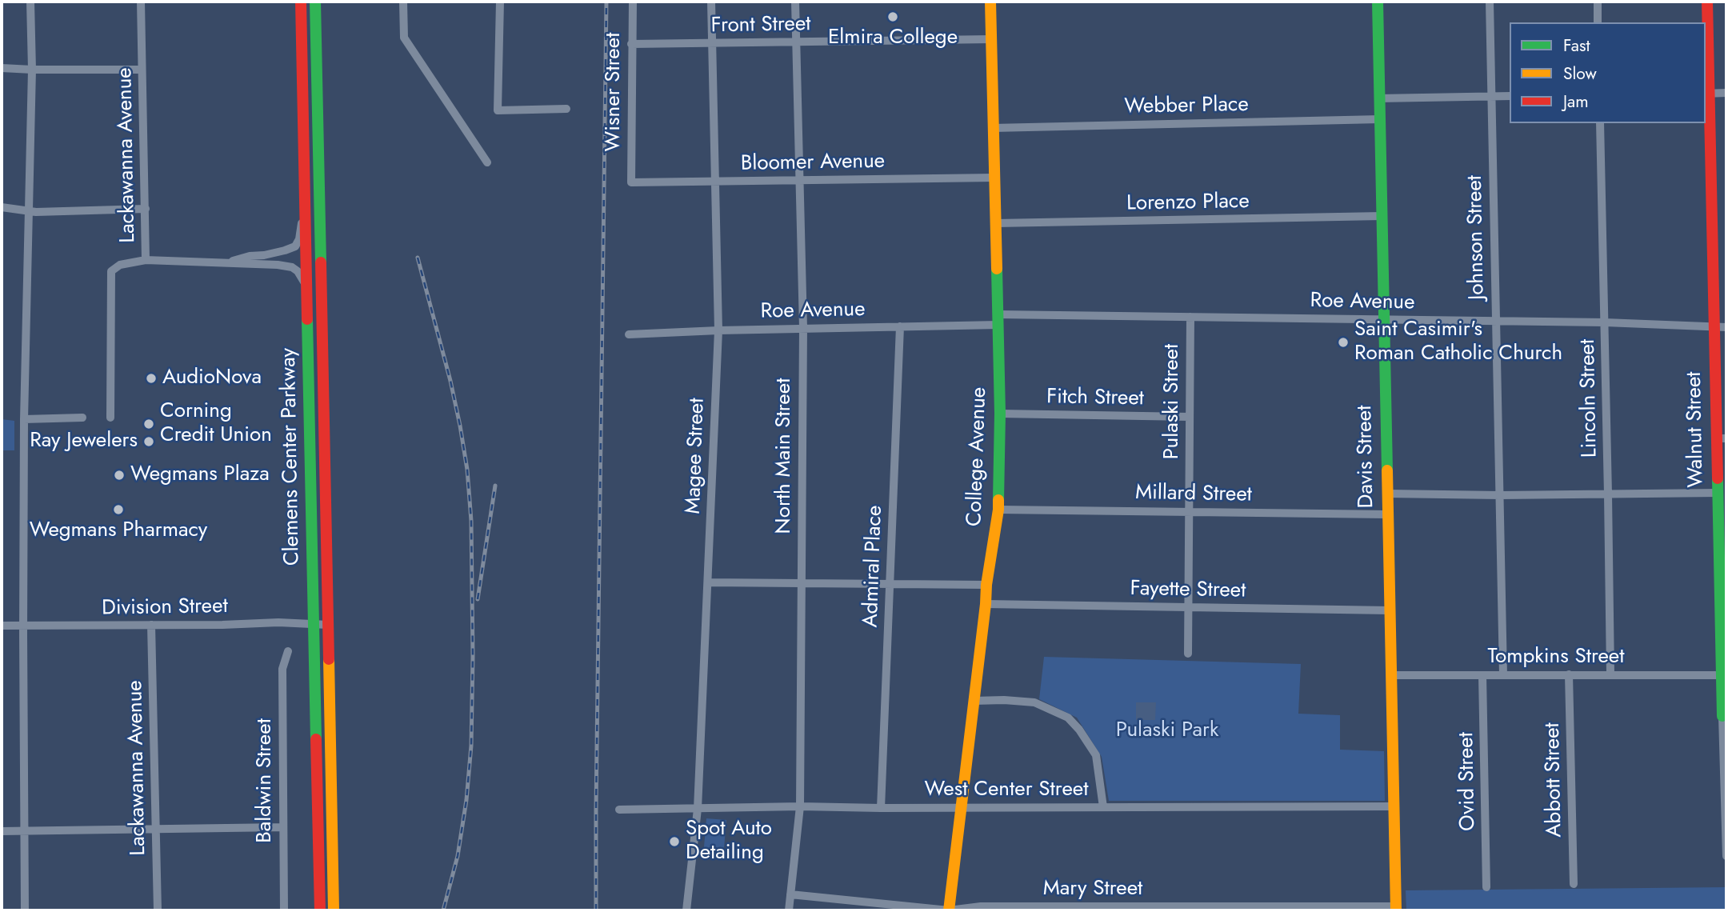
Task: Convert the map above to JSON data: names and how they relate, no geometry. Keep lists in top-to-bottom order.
{
  "streets": {
    "main road": [
      "Walnut Street",
      "Clemens Center Parkway",
      "College Avenue",
      "Davis Street"
    ],
    "street": [
      "Front Street",
      "Wisner Street",
      "Webber Place",
      "Lackawanna Avenue",
      "Bloomer Avenue",
      "Lorenzo Place",
      "Johnson Street",
      "Roe Avenue",
      "Fitch Street",
      "Lincoln Street",
      "Pulaski Street",
      "Magee Street",
      "North Main Street",
      "Millard Street",
      "Admiral Place",
      "Fayette Street",
      "Division Street",
      "Tompkins Street",
      "Abbott Street",
      "Baldwin Street",
      "Ovid Street",
      "West Center Street",
      "Mary Street"
    ]
  },
  "crossings": [
    ["Front Street", "Wisner Street"],
    ["Front Street", "Magee Street"],
    ["Front Street", "North Main Street"],
    ["Front Street", "College Avenue"],
    ["Wisner Street", "Bloomer Avenue"],
    ["Webber Place", "College Avenue"],
    ["Webber Place", "Davis Street"],
    ["Lackawanna Avenue", "Division Street"],
    ["Bloomer Avenue", "Magee Street"],
    ["Bloomer Avenue", "North Main Street"],
    ["Bloomer Avenue", "College Avenue"],
    ["Lorenzo Place", "College Avenue"],
    ["Lorenzo Place", "Davis Street"],
    ["Johnson Street", "Roe Avenue"],
    ["Johnson Street", "Tompkins Street"],
    ["Roe Avenue", "Lincoln Street"],
    ["Roe Avenue", "Pulaski Street"],
    ["Roe Avenue", "Walnut Street"],
    ["Roe Avenue", "Magee Street"],
    ["Roe Avenue", "North Main Street"],
    ["Roe Avenue", "College Avenue"],
    ["Roe Avenue", "Davis Street"],
    ["Roe Avenue", "Admiral Place"],
    ["Fitch Street", "Pulaski Street"],
    ["Fitch Street", "College Avenue"],
    ["Lincoln Street", "Tompkins Street"],
    ["Pulaski Street", "Millard Street"],
    ["Pulaski Street", "Fayette Street"],
    ["Walnut Street", "Tompkins Street"],
    ["Magee Street", "West Center Street"],
    ["North Main Street", "West Center Street"],
    ["North Main Street", "Mary Street"],
    ["Clemens Center Parkway", "Division Street"],
    ["College Avenue", "Millard Street"],
    ["College Avenue", "Fayette Street"],
    ["College Avenue", "West Center Street"],
    ["College Avenue", "Mary Street"],
    ["Davis Street", "Millard Street"],
    ["Davis Street", "Fayette Street"],
    ["Davis Street", "Tompkins Street"],
    ["Davis Street", "West Center Street"],
    ["Davis Street", "Mary Street"],
    ["Admiral Place", "West Center Street"],
    ["Tompkins Street", "Abbott Street"],
    ["Tompkins Street", "Ovid Street"]
  ],
  "parks": ["Pulaski Park"],
  "places": [
    "Elmira College",
    "Saint Casimir's Roman Catholic Church",
    "AudioNova",
    "Corning Credit Union",
    "Ray Jewelers",
    "Wegmans Plaza",
    "Wegmans Pharmacy",
    "Spot Auto Detailing"
  ],
  "legend": ["Fast", "Slow", "Jam"]
}
